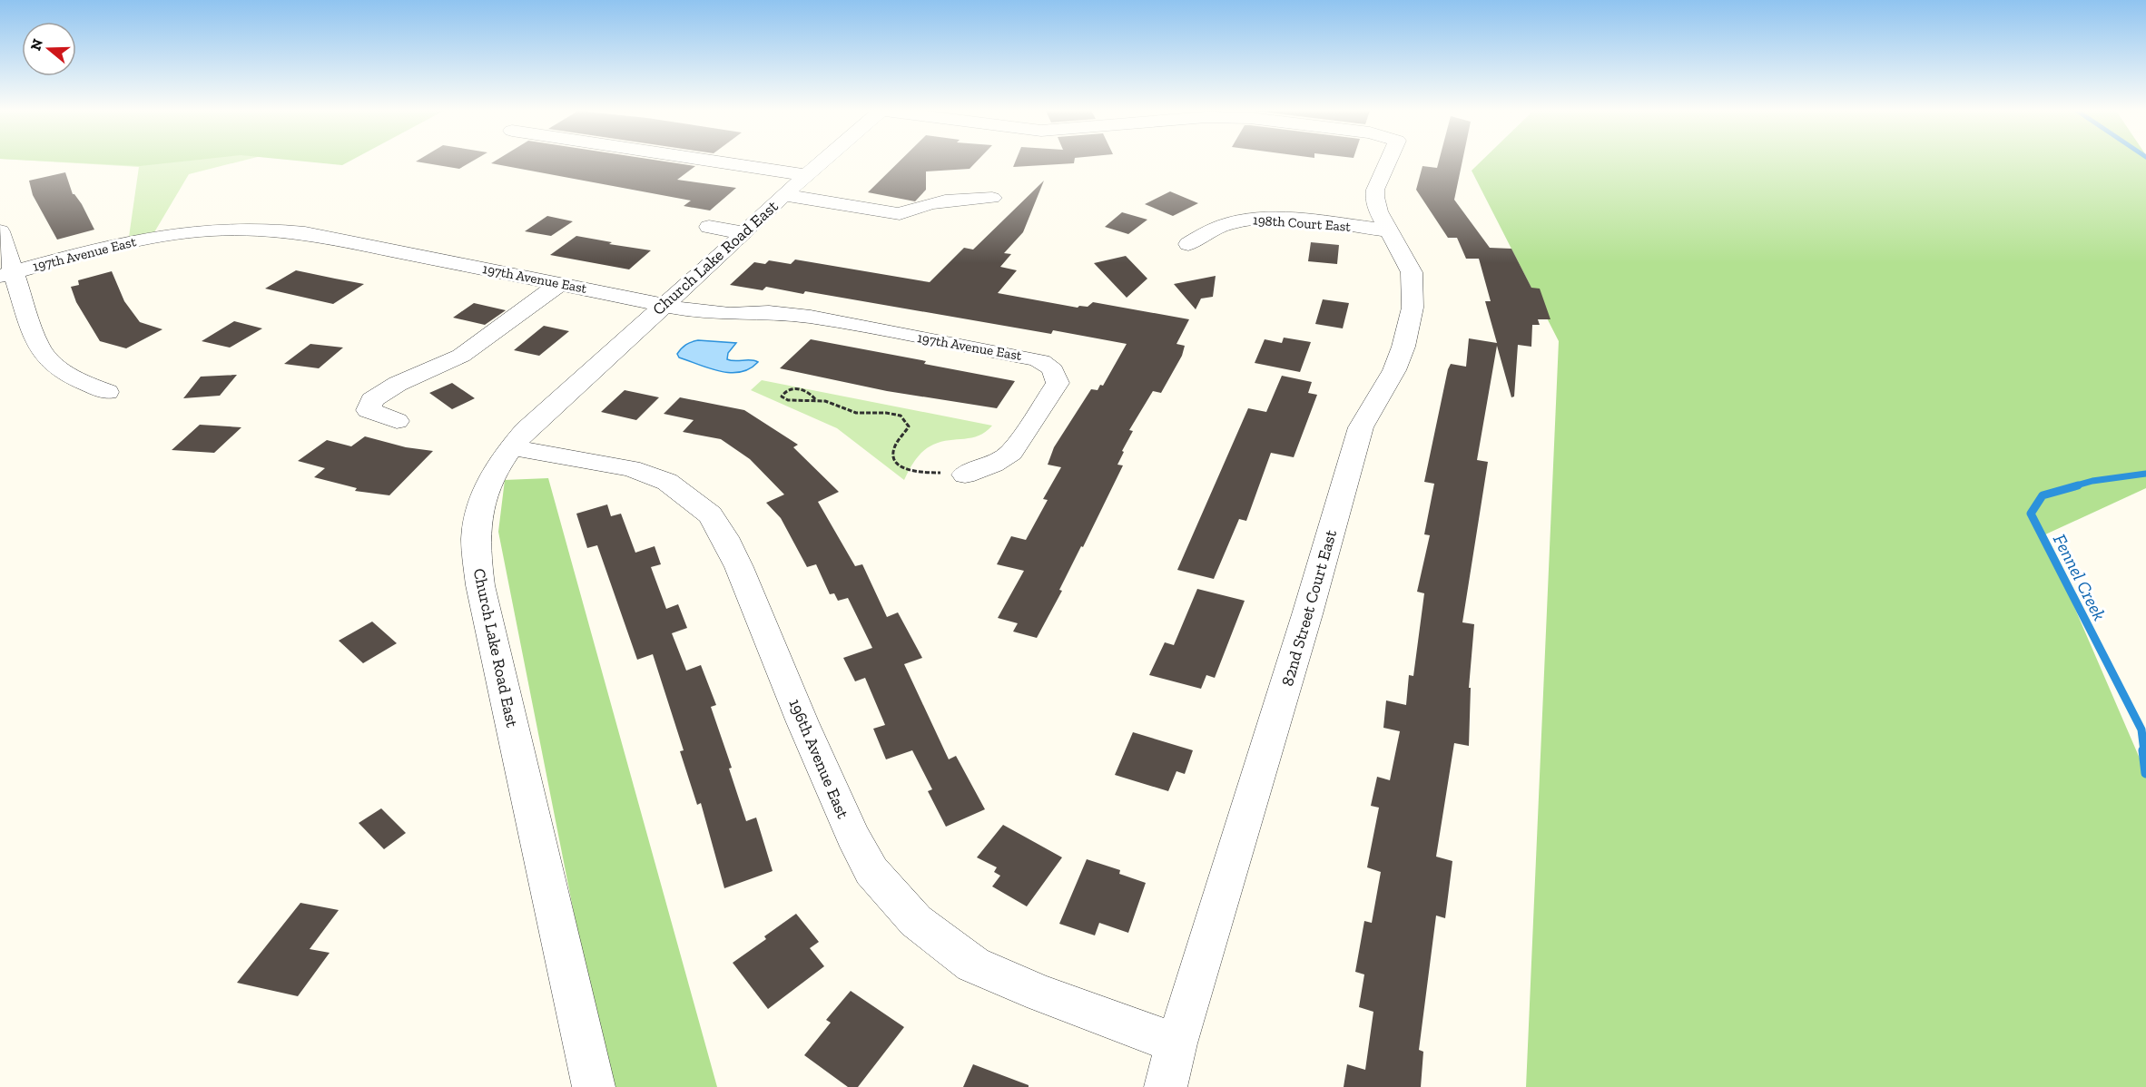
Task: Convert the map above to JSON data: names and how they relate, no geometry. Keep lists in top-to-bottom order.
{
  "streets": {
    "street": [
      "198th Court East",
      "197th Avenue East",
      "Church Lake Road East",
      "82nd Street Court East",
      "196th Avenue East"
    ]
  },
  "crossings": [
    ["198th Court East", "82nd Street Court East"],
    ["197th Avenue East", "Church Lake Road East"],
    ["Church Lake Road East", "196th Avenue East"],
    ["82nd Street Court East", "196th Avenue East"]
  ],
  "water": ["Fennel Creek"],
  "north": "left"
}
